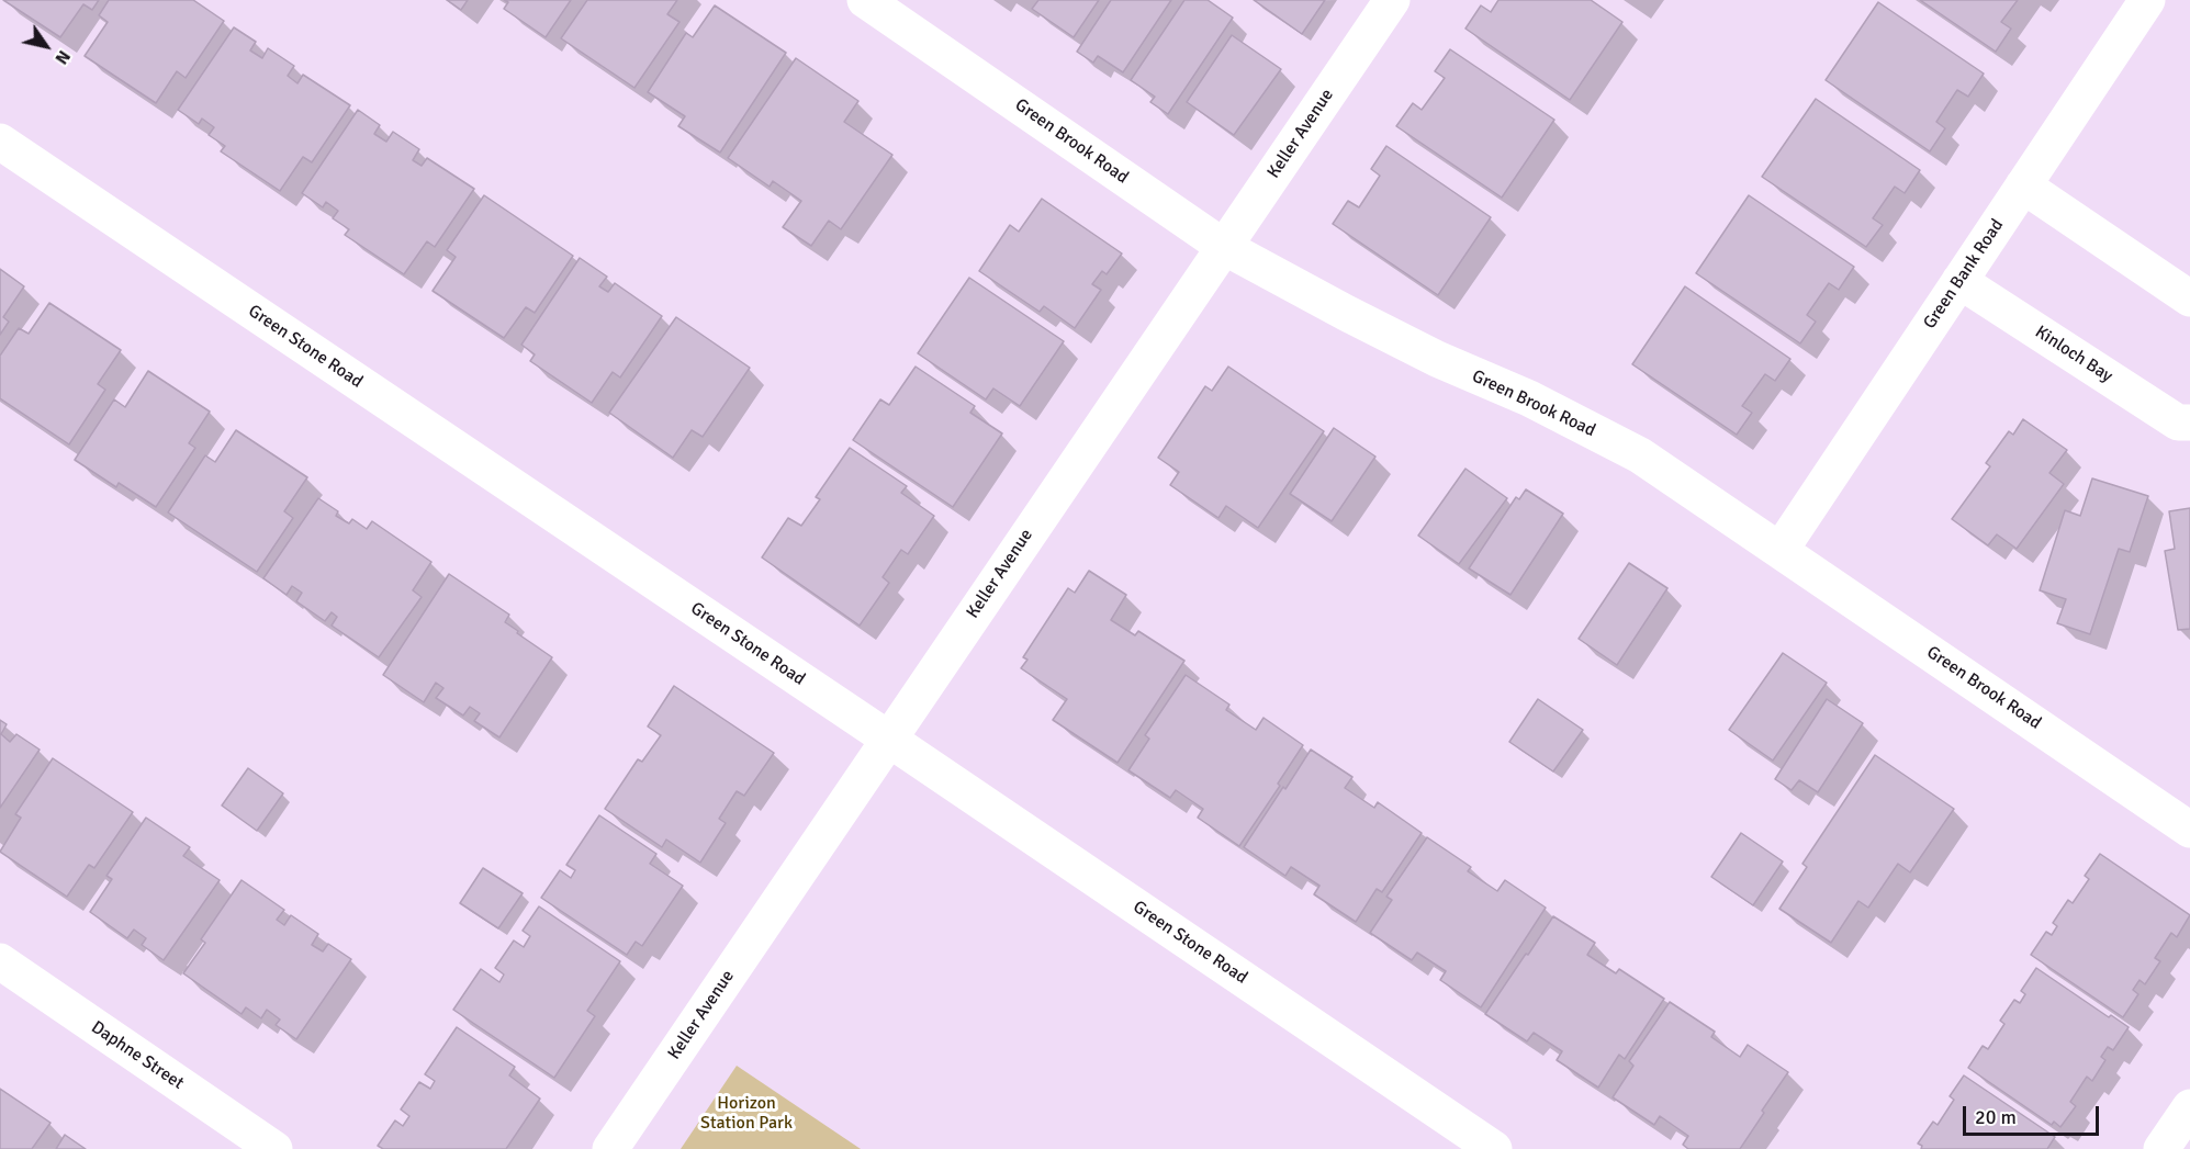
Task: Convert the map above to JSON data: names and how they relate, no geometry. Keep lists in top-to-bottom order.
{
  "streets": {
    "street": [
      "Keller Avenue",
      "Green Brook Road",
      "Green Bank Road",
      "Green Stone Road",
      "Kinloch Bay",
      "Daphne Street"
    ]
  },
  "crossings": [
    ["Keller Avenue", "Green Brook Road"],
    ["Keller Avenue", "Green Stone Road"],
    ["Green Brook Road", "Green Bank Road"],
    ["Green Bank Road", "Kinloch Bay"]
  ],
  "parks": ["Horizon Station Park"],
  "scale_bar": "20 m",
  "north": "bottom right"
}
